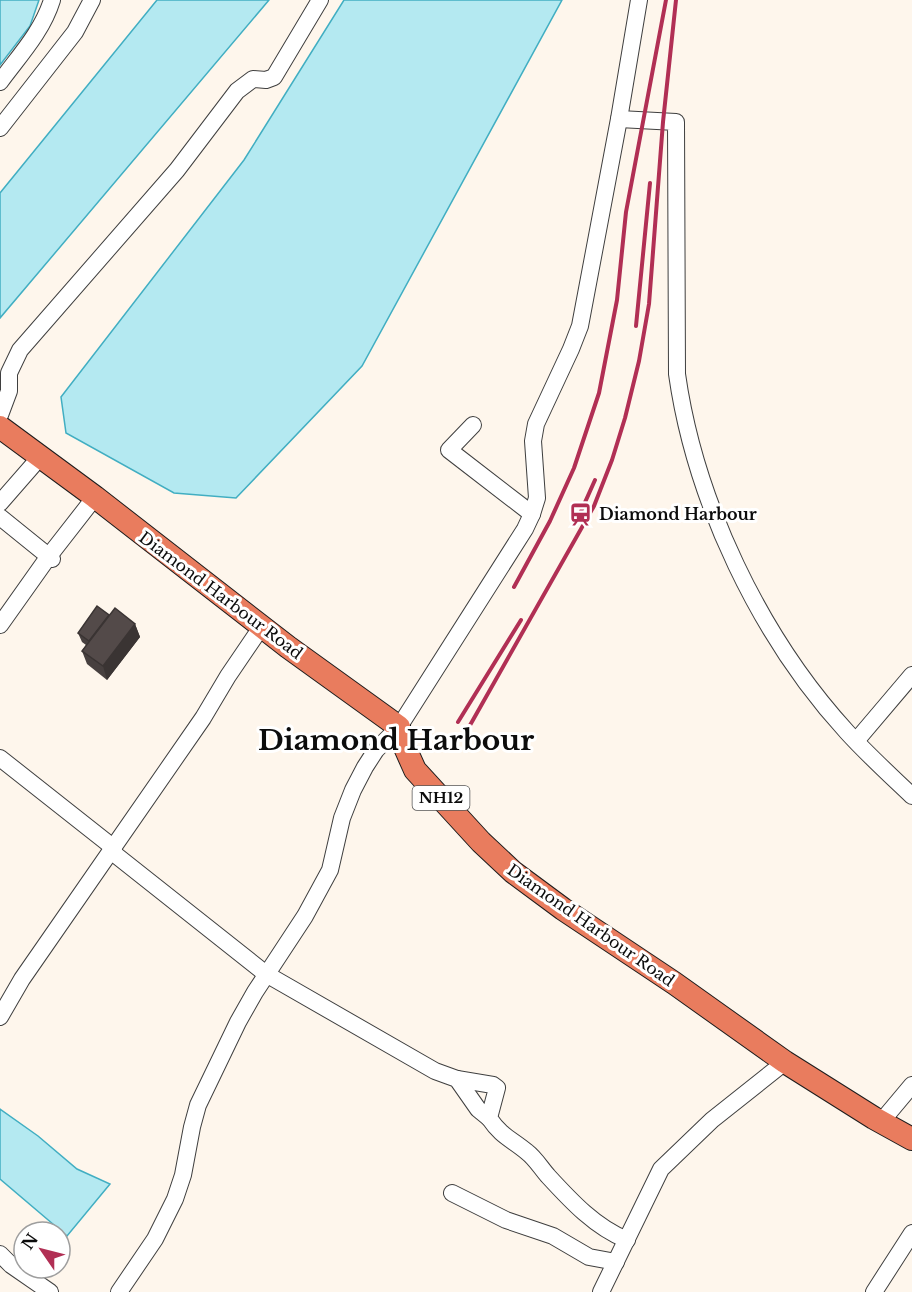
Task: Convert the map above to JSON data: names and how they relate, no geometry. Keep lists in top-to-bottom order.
{
  "streets": {
    "highway": ["Diamond Harbour Road", "NH12"]
  },
  "districts": ["Diamond Harbour"],
  "places": {
    "station": ["Diamond Harbour"]
  },
  "north": "top left"
}
